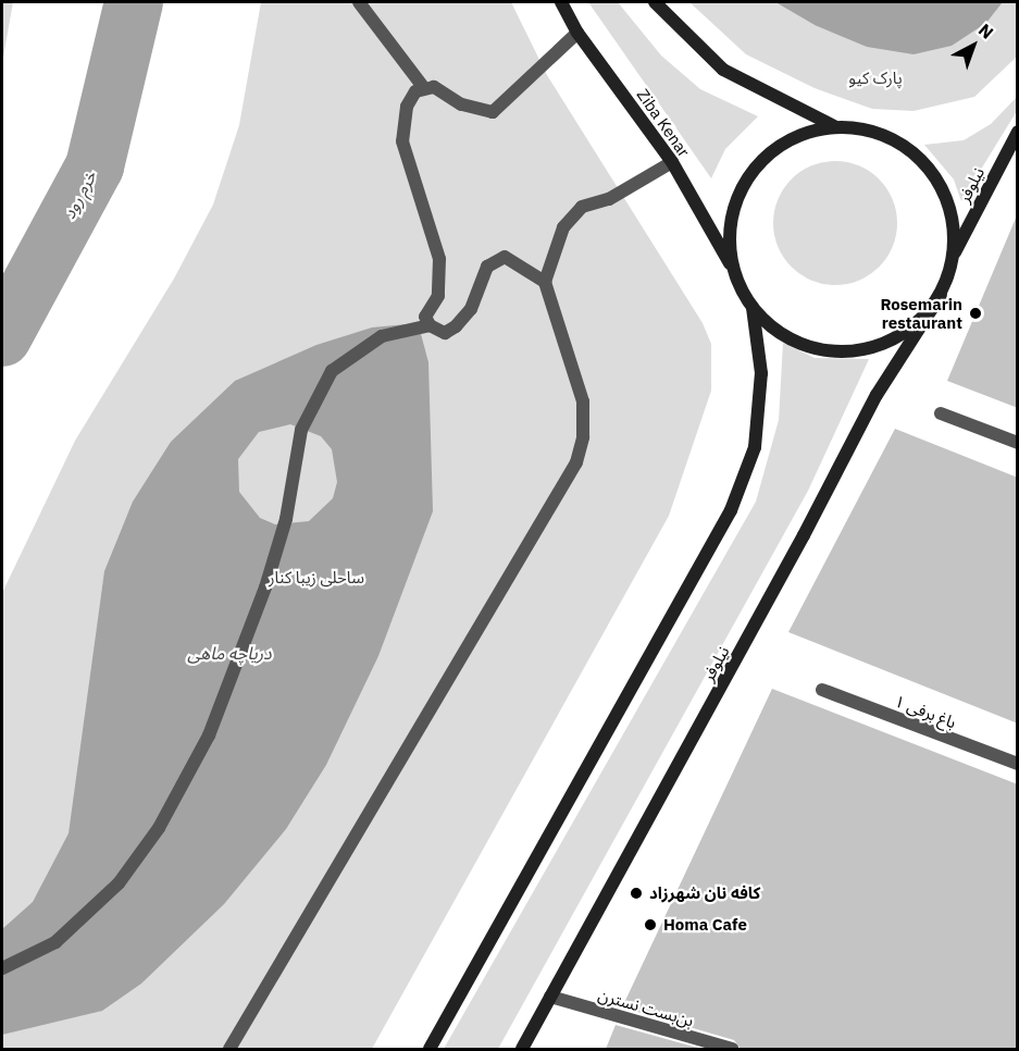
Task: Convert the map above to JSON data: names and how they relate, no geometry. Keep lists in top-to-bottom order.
{
  "streets": {
    "main road": ["Ziba Kenar", "نیلوفر"],
    "street": ["باغ برفی ۱", "بن‌بست نسترن"]
  },
  "crossings": [
    ["Ziba Kenar", "نیلوفر"],
    ["نیلوفر", "بن‌بست نسترن"]
  ],
  "water": ["خرم رود", "دریاچه ماهی"],
  "parks": ["پارک کیو", "ساحلی زیبا کنار"],
  "places": ["Rosemarin restaurant", "کافه نان شهرزاد", "Homa Cafe"],
  "north": "top right"
}
